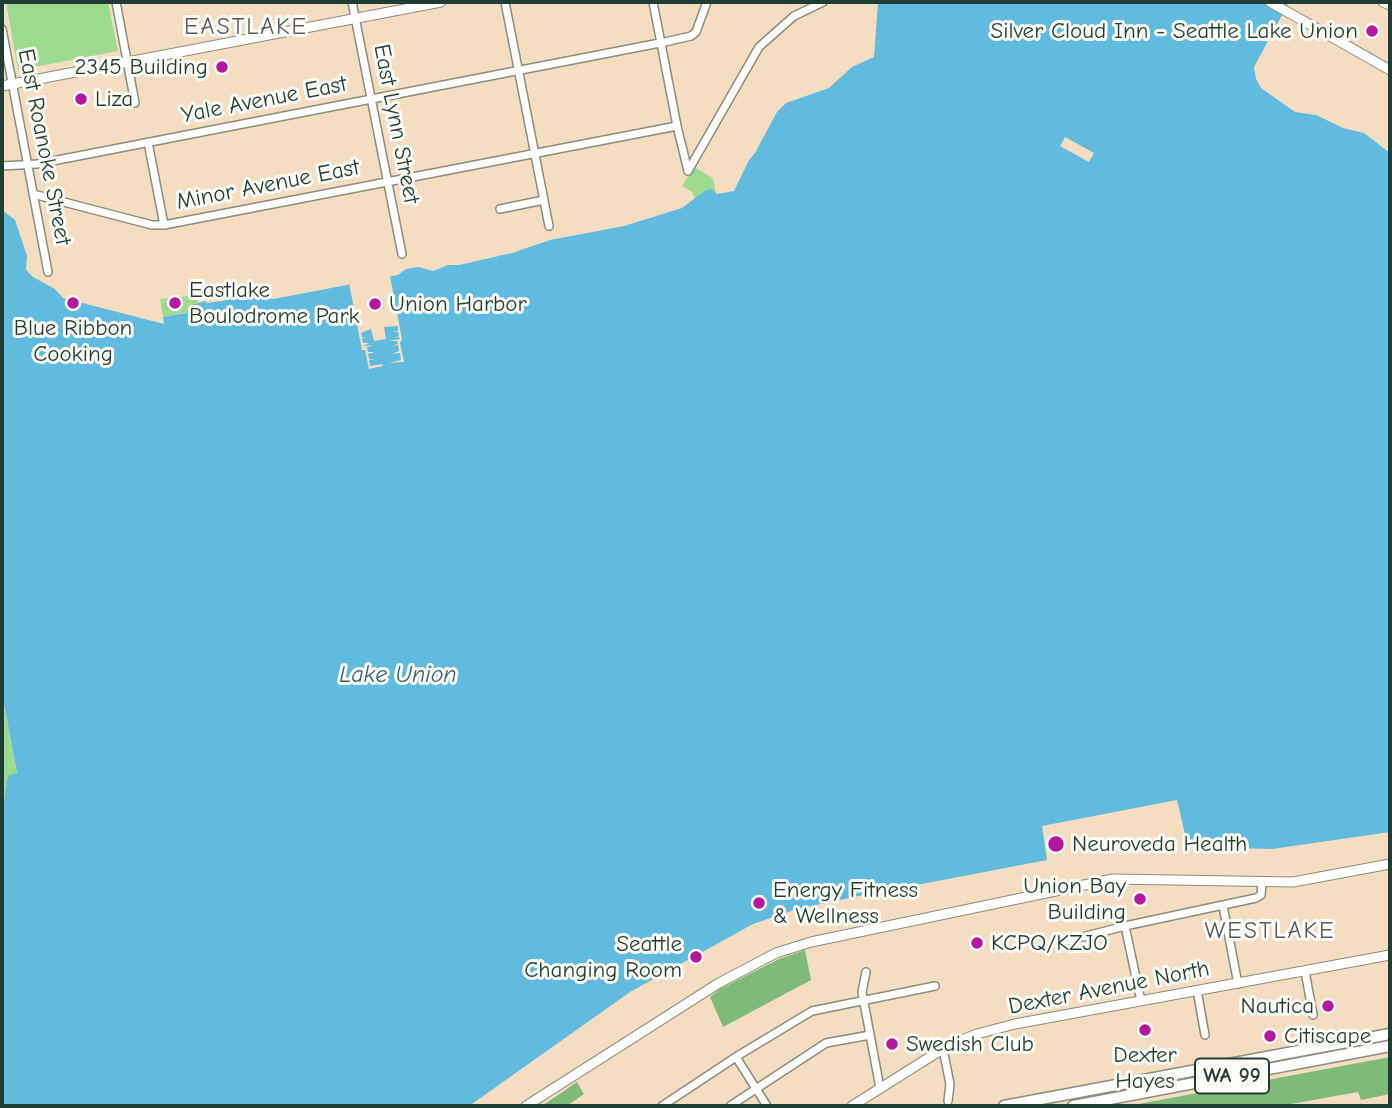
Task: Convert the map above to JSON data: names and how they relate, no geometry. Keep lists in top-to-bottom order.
{
  "streets": {
    "highway": ["WA 99"],
    "main road": ["Dexter Avenue North"],
    "street": [
      "Yale Avenue East",
      "East Lynn Street",
      "East Roanoke Street",
      "Minor Avenue East"
    ]
  },
  "crossings": [
    ["Yale Avenue East", "East Lynn Street"],
    ["Yale Avenue East", "East Roanoke Street"],
    ["East Lynn Street", "Minor Avenue East"],
    ["East Roanoke Street", "Minor Avenue East"]
  ],
  "districts": ["EASTLAKE", "WESTLAKE"],
  "water": ["Lake Union"],
  "places": [
    "Silver Cloud Inn - Seattle Lake Union",
    "2345 Building",
    "Liza",
    "Blue Ribbon Cooking",
    "Eastlake Boulodrome Park",
    "Union Harbor",
    "Neuroveda Health",
    "Union Bay Building",
    "Energy Fitness & Wellness",
    "KCPQ/KZJO",
    "Seattle Changing Room",
    "Nautica",
    "Dexter Hayes",
    "Citiscape",
    "Swedish Club"
  ]
}
